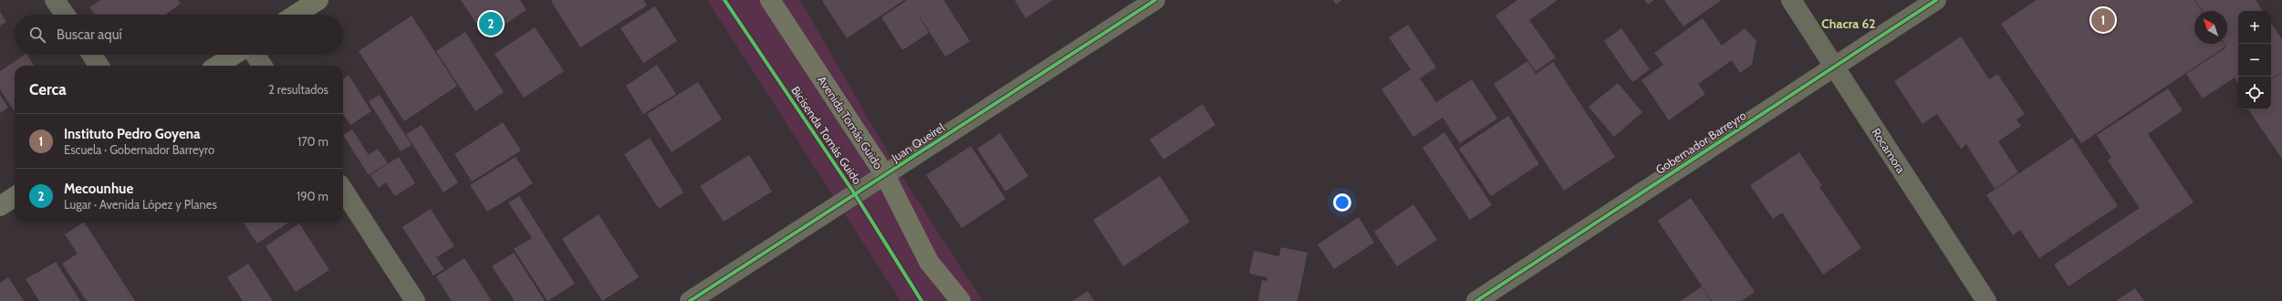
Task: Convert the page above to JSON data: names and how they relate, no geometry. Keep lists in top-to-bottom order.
{
  "streets": {
    "main road": ["Avenida Tomás Guido"],
    "street": ["Juan Queirel", "Gobernador Barreyro", "Rocamora"],
    "cycle path": ["Bicisenda Tomás Guido"]
  },
  "crossings": [
    ["Avenida Tomás Guido", "Juan Queirel"],
    ["Gobernador Barreyro", "Rocamora"]
  ],
  "districts": ["Chacra 62"],
  "north": "top left",
  "page": {
    "pins": ["1", "2"],
    "map_buttons": ["+", "−"],
    "search": "Buscar aquí",
    "heading": ["Cerca", "2 resultados"],
    "list": [
      {
        "mark": "1",
        "name": "Instituto Pedro Goyena",
        "note": "Escuela · Gobernador Barreyro",
        "value": "170 m"
      },
      {
        "mark": "2",
        "name": "Mecounhue",
        "note": "Lugar · Avenida López y Planes",
        "value": "190 m"
      }
    ]
  }
}
